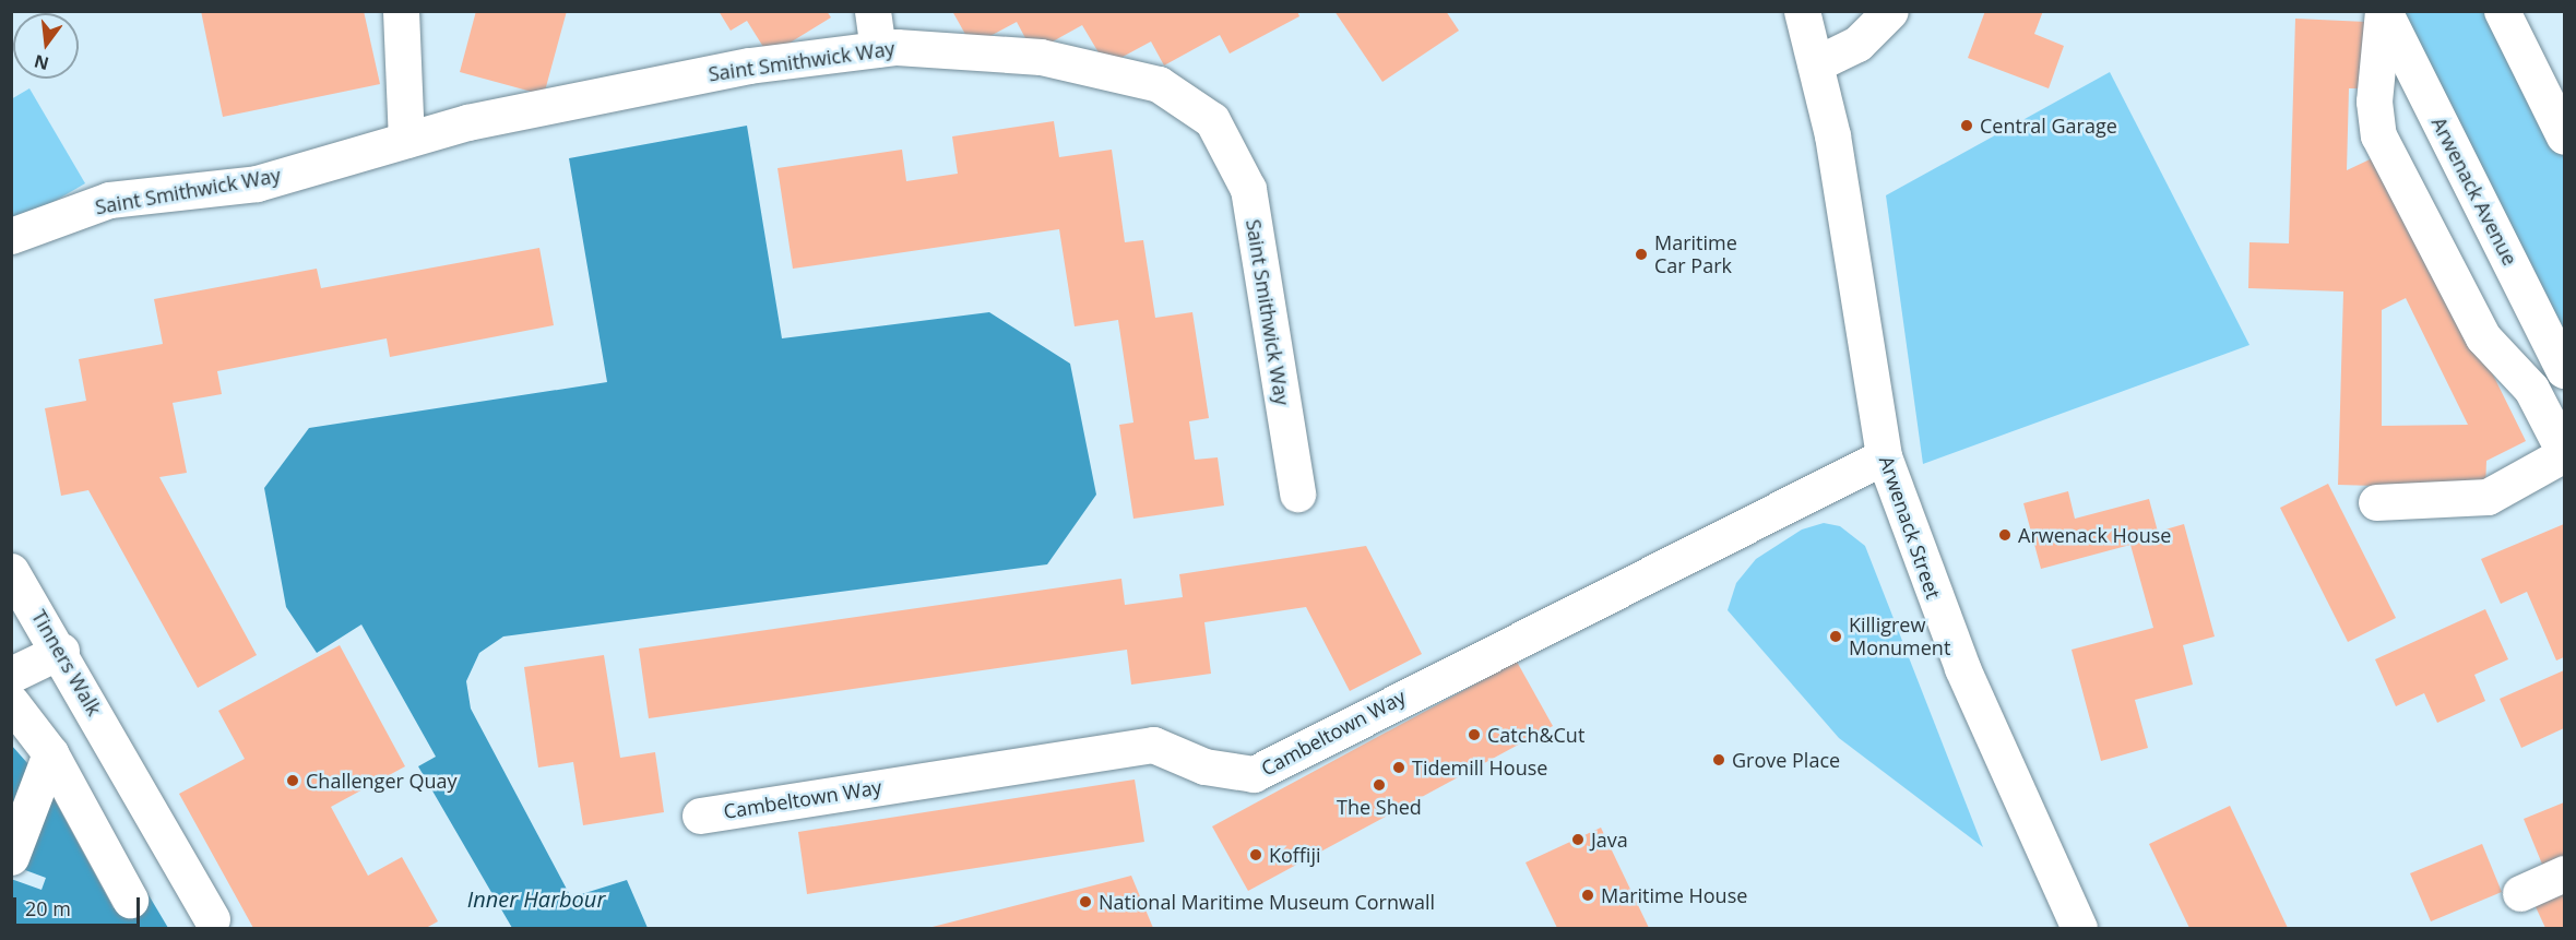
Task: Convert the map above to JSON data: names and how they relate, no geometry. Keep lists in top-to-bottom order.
{
  "streets": {
    "street": [
      "Saint Smithwick Way",
      "Arwenack Avenue",
      "Arwenack Street",
      "Tinners Walk",
      "Cambeltown Way"
    ]
  },
  "crossings": [
    ["Arwenack Street", "Cambeltown Way"]
  ],
  "water": ["Inner Harbour"],
  "places": [
    "Central Garage",
    "Maritime Car Park",
    "Arwenack House",
    "Killigrew Monument",
    "Catch&Cut",
    "Grove Place",
    "Tidemill House",
    "Challenger Quay",
    "The Shed",
    "Java",
    "Koffiji",
    "Maritime House",
    "National Maritime Museum Cornwall"
  ],
  "scale_bar": "20 m",
  "north": "bottom"
}
